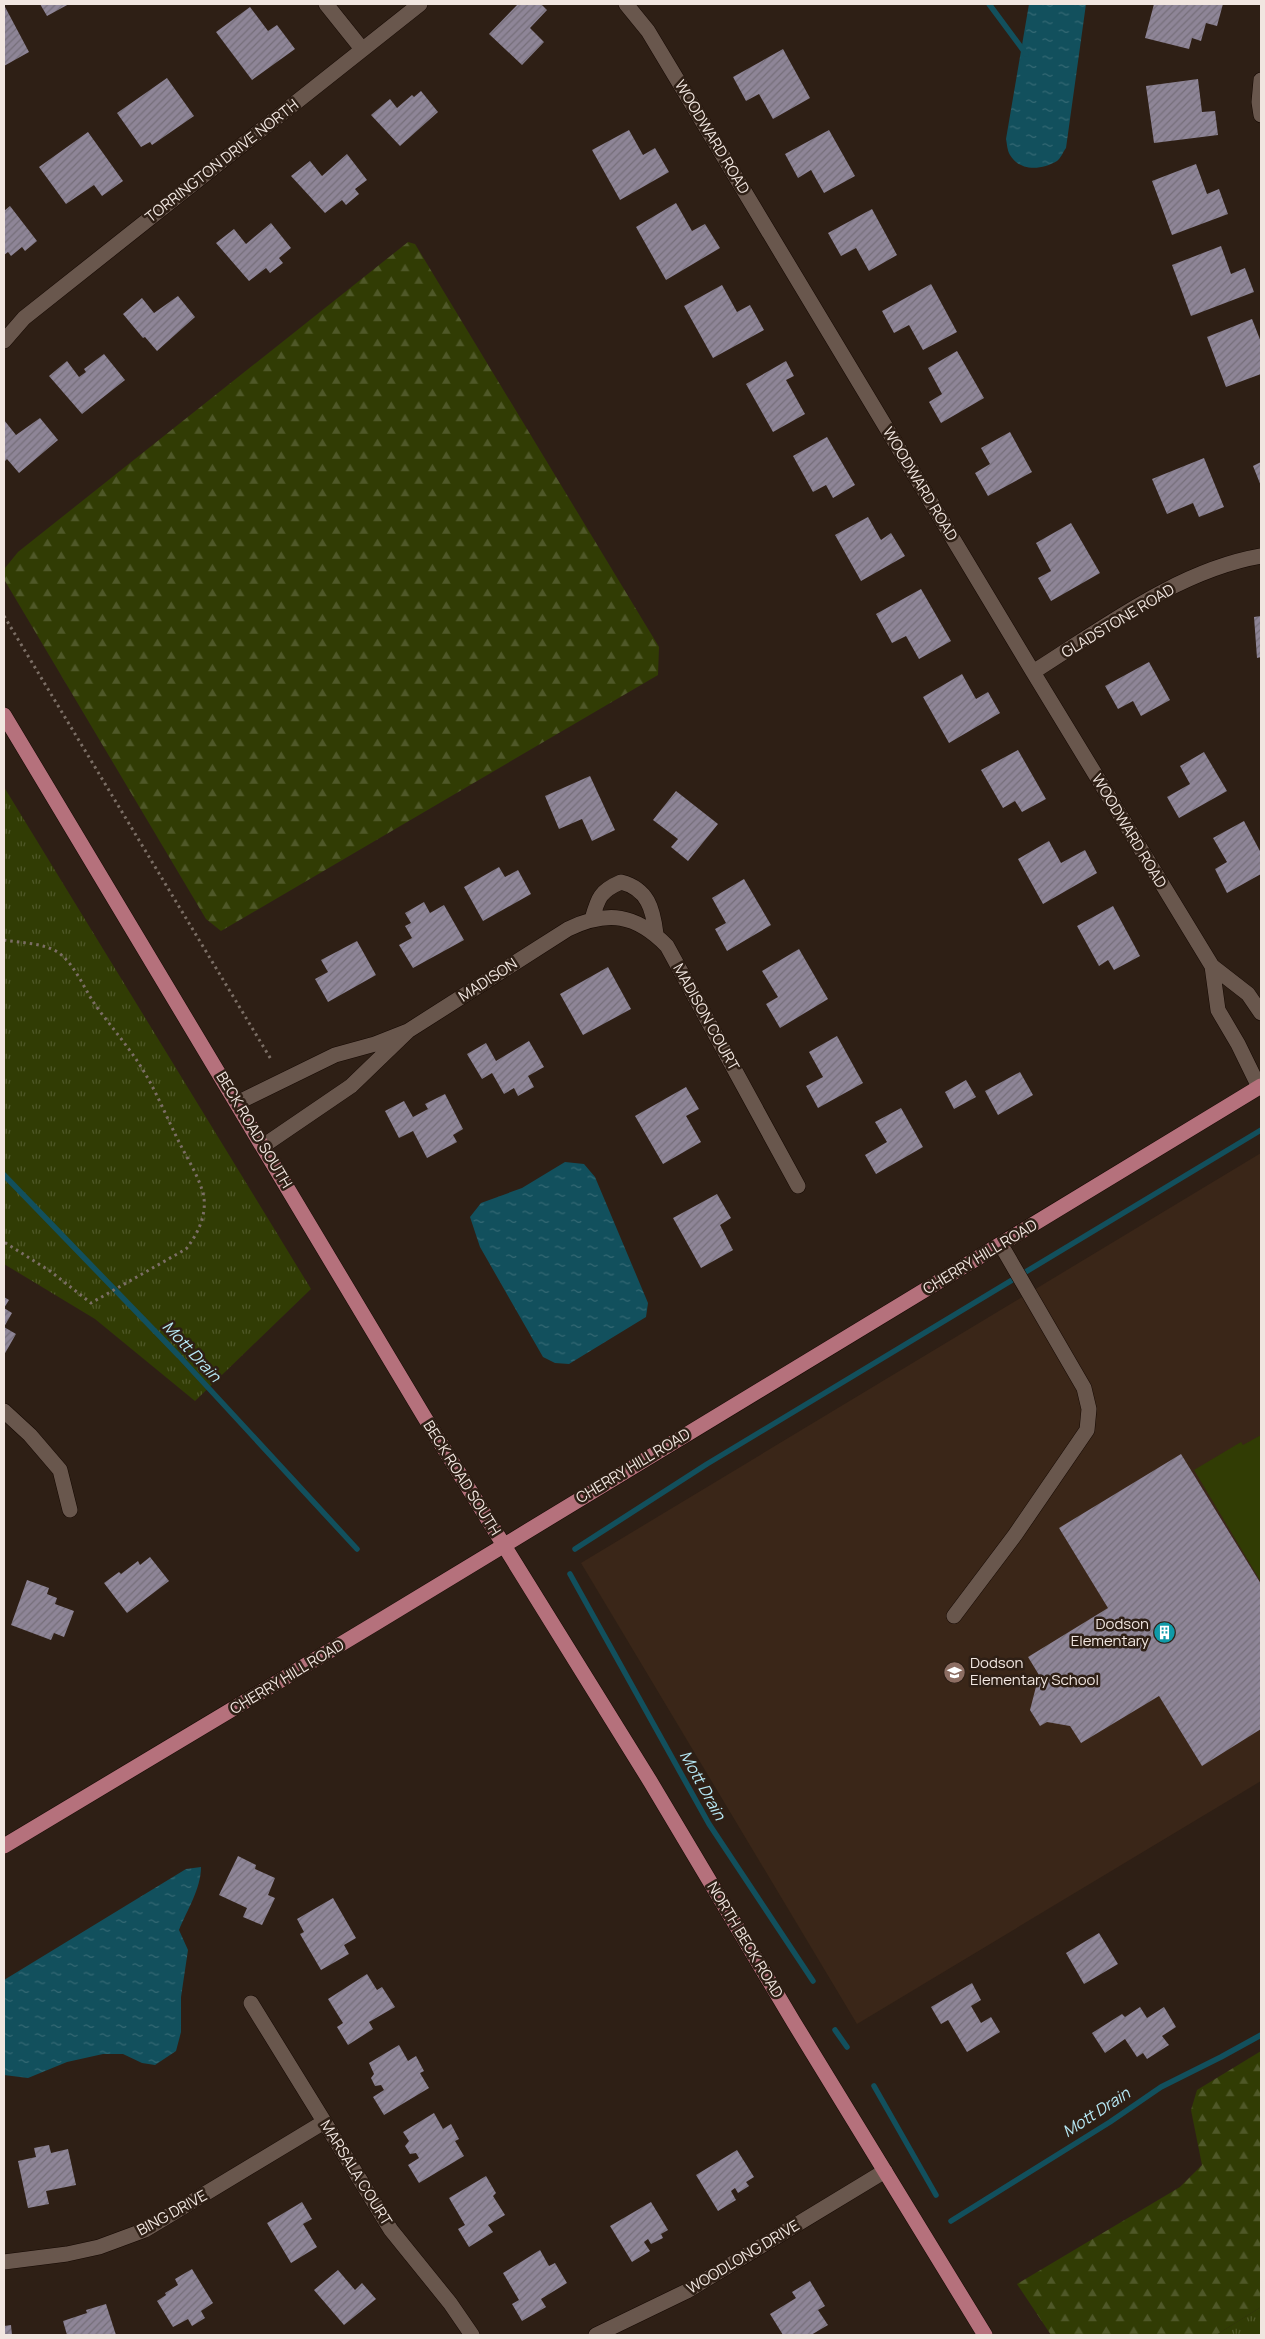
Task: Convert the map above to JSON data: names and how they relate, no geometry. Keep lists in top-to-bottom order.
{
  "streets": {
    "main road": ["BECK ROAD SOUTH", "CHERRY HILL ROAD", "NORTH BECK ROAD"],
    "street": [
      "WOODWARD ROAD",
      "TORRINGTON DRIVE NORTH",
      "GLADSTONE ROAD",
      "MADISON",
      "MADISON COURT",
      "MARSALA COURT",
      "BING DRIVE",
      "WOODLONG DRIVE"
    ]
  },
  "crossings": [
    ["WOODWARD ROAD", "GLADSTONE ROAD"],
    ["WOODWARD ROAD", "CHERRY HILL ROAD"],
    ["MADISON", "MADISON COURT"],
    ["MADISON", "BECK ROAD SOUTH"],
    ["BECK ROAD SOUTH", "CHERRY HILL ROAD"],
    ["BECK ROAD SOUTH", "NORTH BECK ROAD"],
    ["CHERRY HILL ROAD", "NORTH BECK ROAD"],
    ["NORTH BECK ROAD", "WOODLONG DRIVE"],
    ["MARSALA COURT", "BING DRIVE"]
  ],
  "water": ["Mott Drain"],
  "places": {
    "building": ["Dodson Elementary"],
    "school or university": ["Dodson Elementary School"]
  }
}
